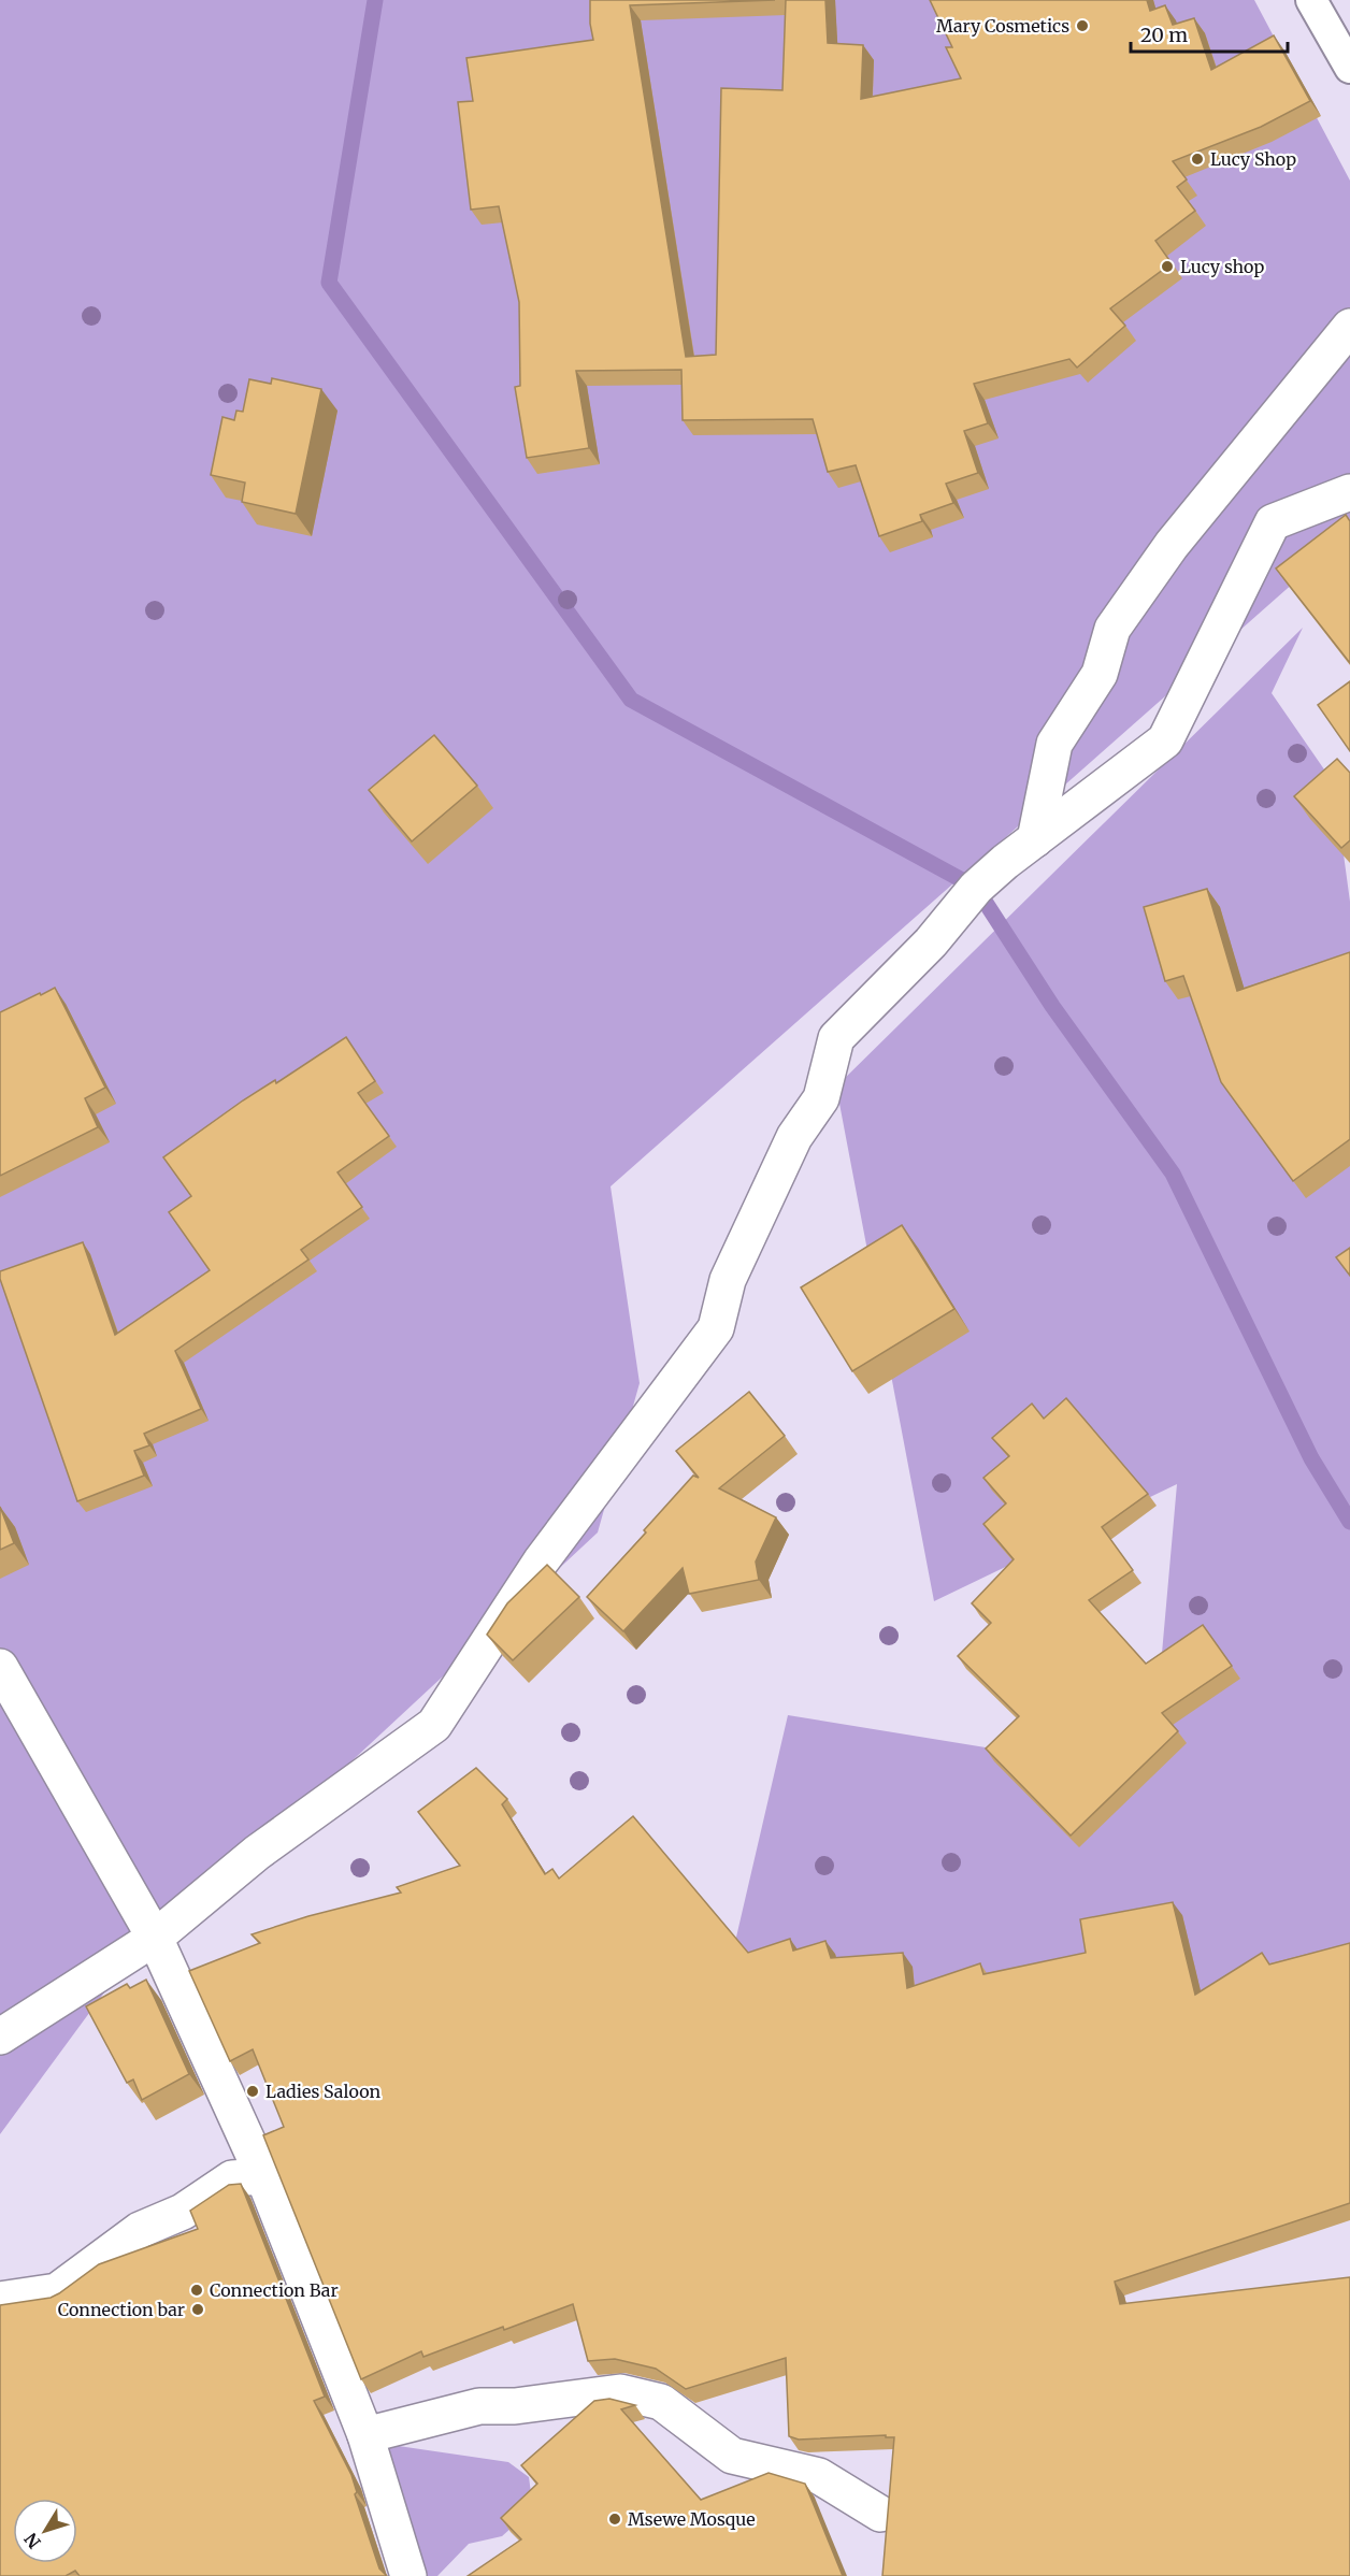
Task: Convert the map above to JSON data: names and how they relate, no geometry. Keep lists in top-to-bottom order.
{
  "places": [
    "Mary Cosmetics",
    "Lucy Shop",
    "Lucy shop",
    "Ladies Saloon",
    "Connection Bar",
    "Connection bar",
    "Msewe Mosque"
  ],
  "scale_bar": "20 m",
  "north": "bottom left"
}
